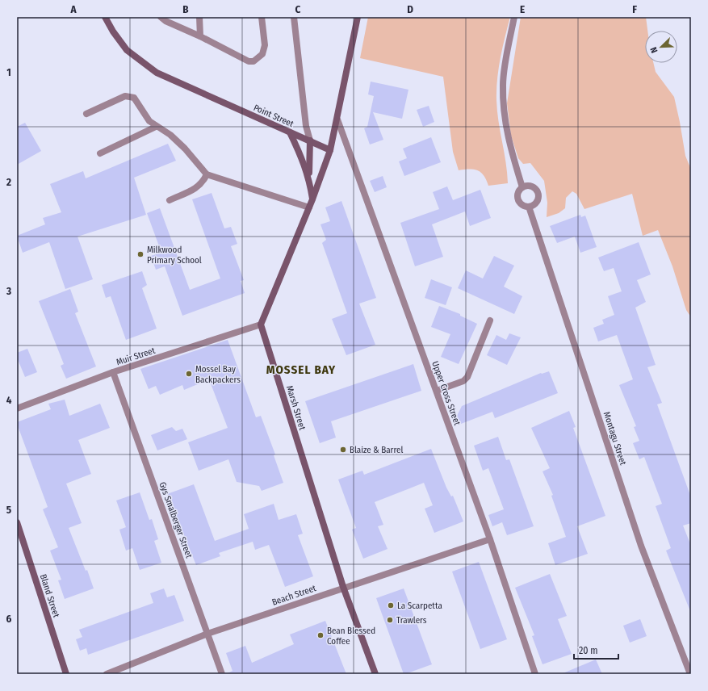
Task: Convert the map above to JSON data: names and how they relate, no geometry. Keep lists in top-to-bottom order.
{
  "streets": {
    "street": [
      "Point Street",
      "Muir Street",
      "Upper Cross Street",
      "Marsh Street",
      "Montagu Street",
      "Gys Smalberger Street",
      "Beach Street",
      "Bland Street"
    ]
  },
  "crossings": [
    ["Muir Street", "Marsh Street"],
    ["Muir Street", "Gys Smalberger Street"],
    ["Upper Cross Street", "Beach Street"],
    ["Marsh Street", "Beach Street"],
    ["Gys Smalberger Street", "Beach Street"]
  ],
  "districts": ["MOSSEL BAY"],
  "places": [
    "Milkwood Primary School",
    "Mossel Bay Backpackers",
    "Blaize & Barrel",
    "La Scarpetta",
    "Trawlers",
    "Bean Blessed Coffee"
  ],
  "scale_bar": "20 m",
  "north": "bottom left",
  "grid": {
    "columns": [
      "A",
      "B",
      "C",
      "D",
      "E",
      "F"
    ],
    "rows": [
      "1",
      "2",
      "3",
      "4",
      "5",
      "6"
    ]
  }
}
